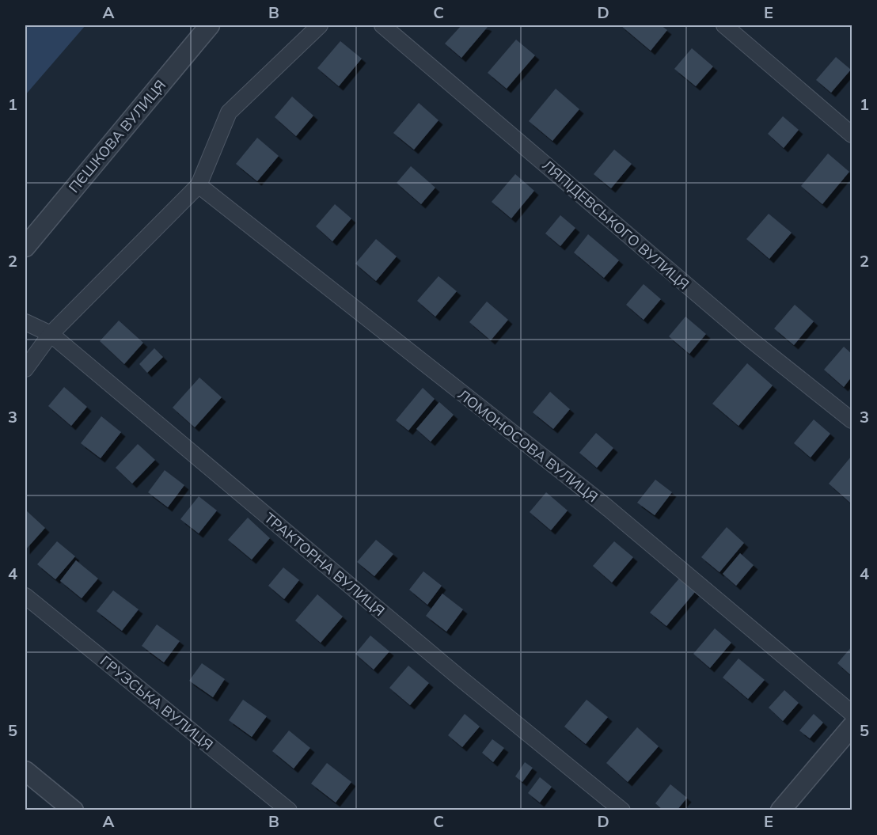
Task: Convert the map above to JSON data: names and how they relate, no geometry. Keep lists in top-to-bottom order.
{
  "streets": {
    "street": [
      "ПЄШКОВА ВУЛИЦЯ",
      "ЛЯПІДЕВСЬКОГО ВУЛИЦЯ",
      "ЛОМОНОСОВА ВУЛИЦЯ",
      "ТРАКТОРНА ВУЛИЦЯ",
      "ГРУЗСЬКА ВУЛИЦЯ"
    ]
  },
  "grid": {
    "columns": [
      "A",
      "B",
      "C",
      "D",
      "E"
    ],
    "rows": [
      "1",
      "2",
      "3",
      "4",
      "5"
    ]
  }
}
